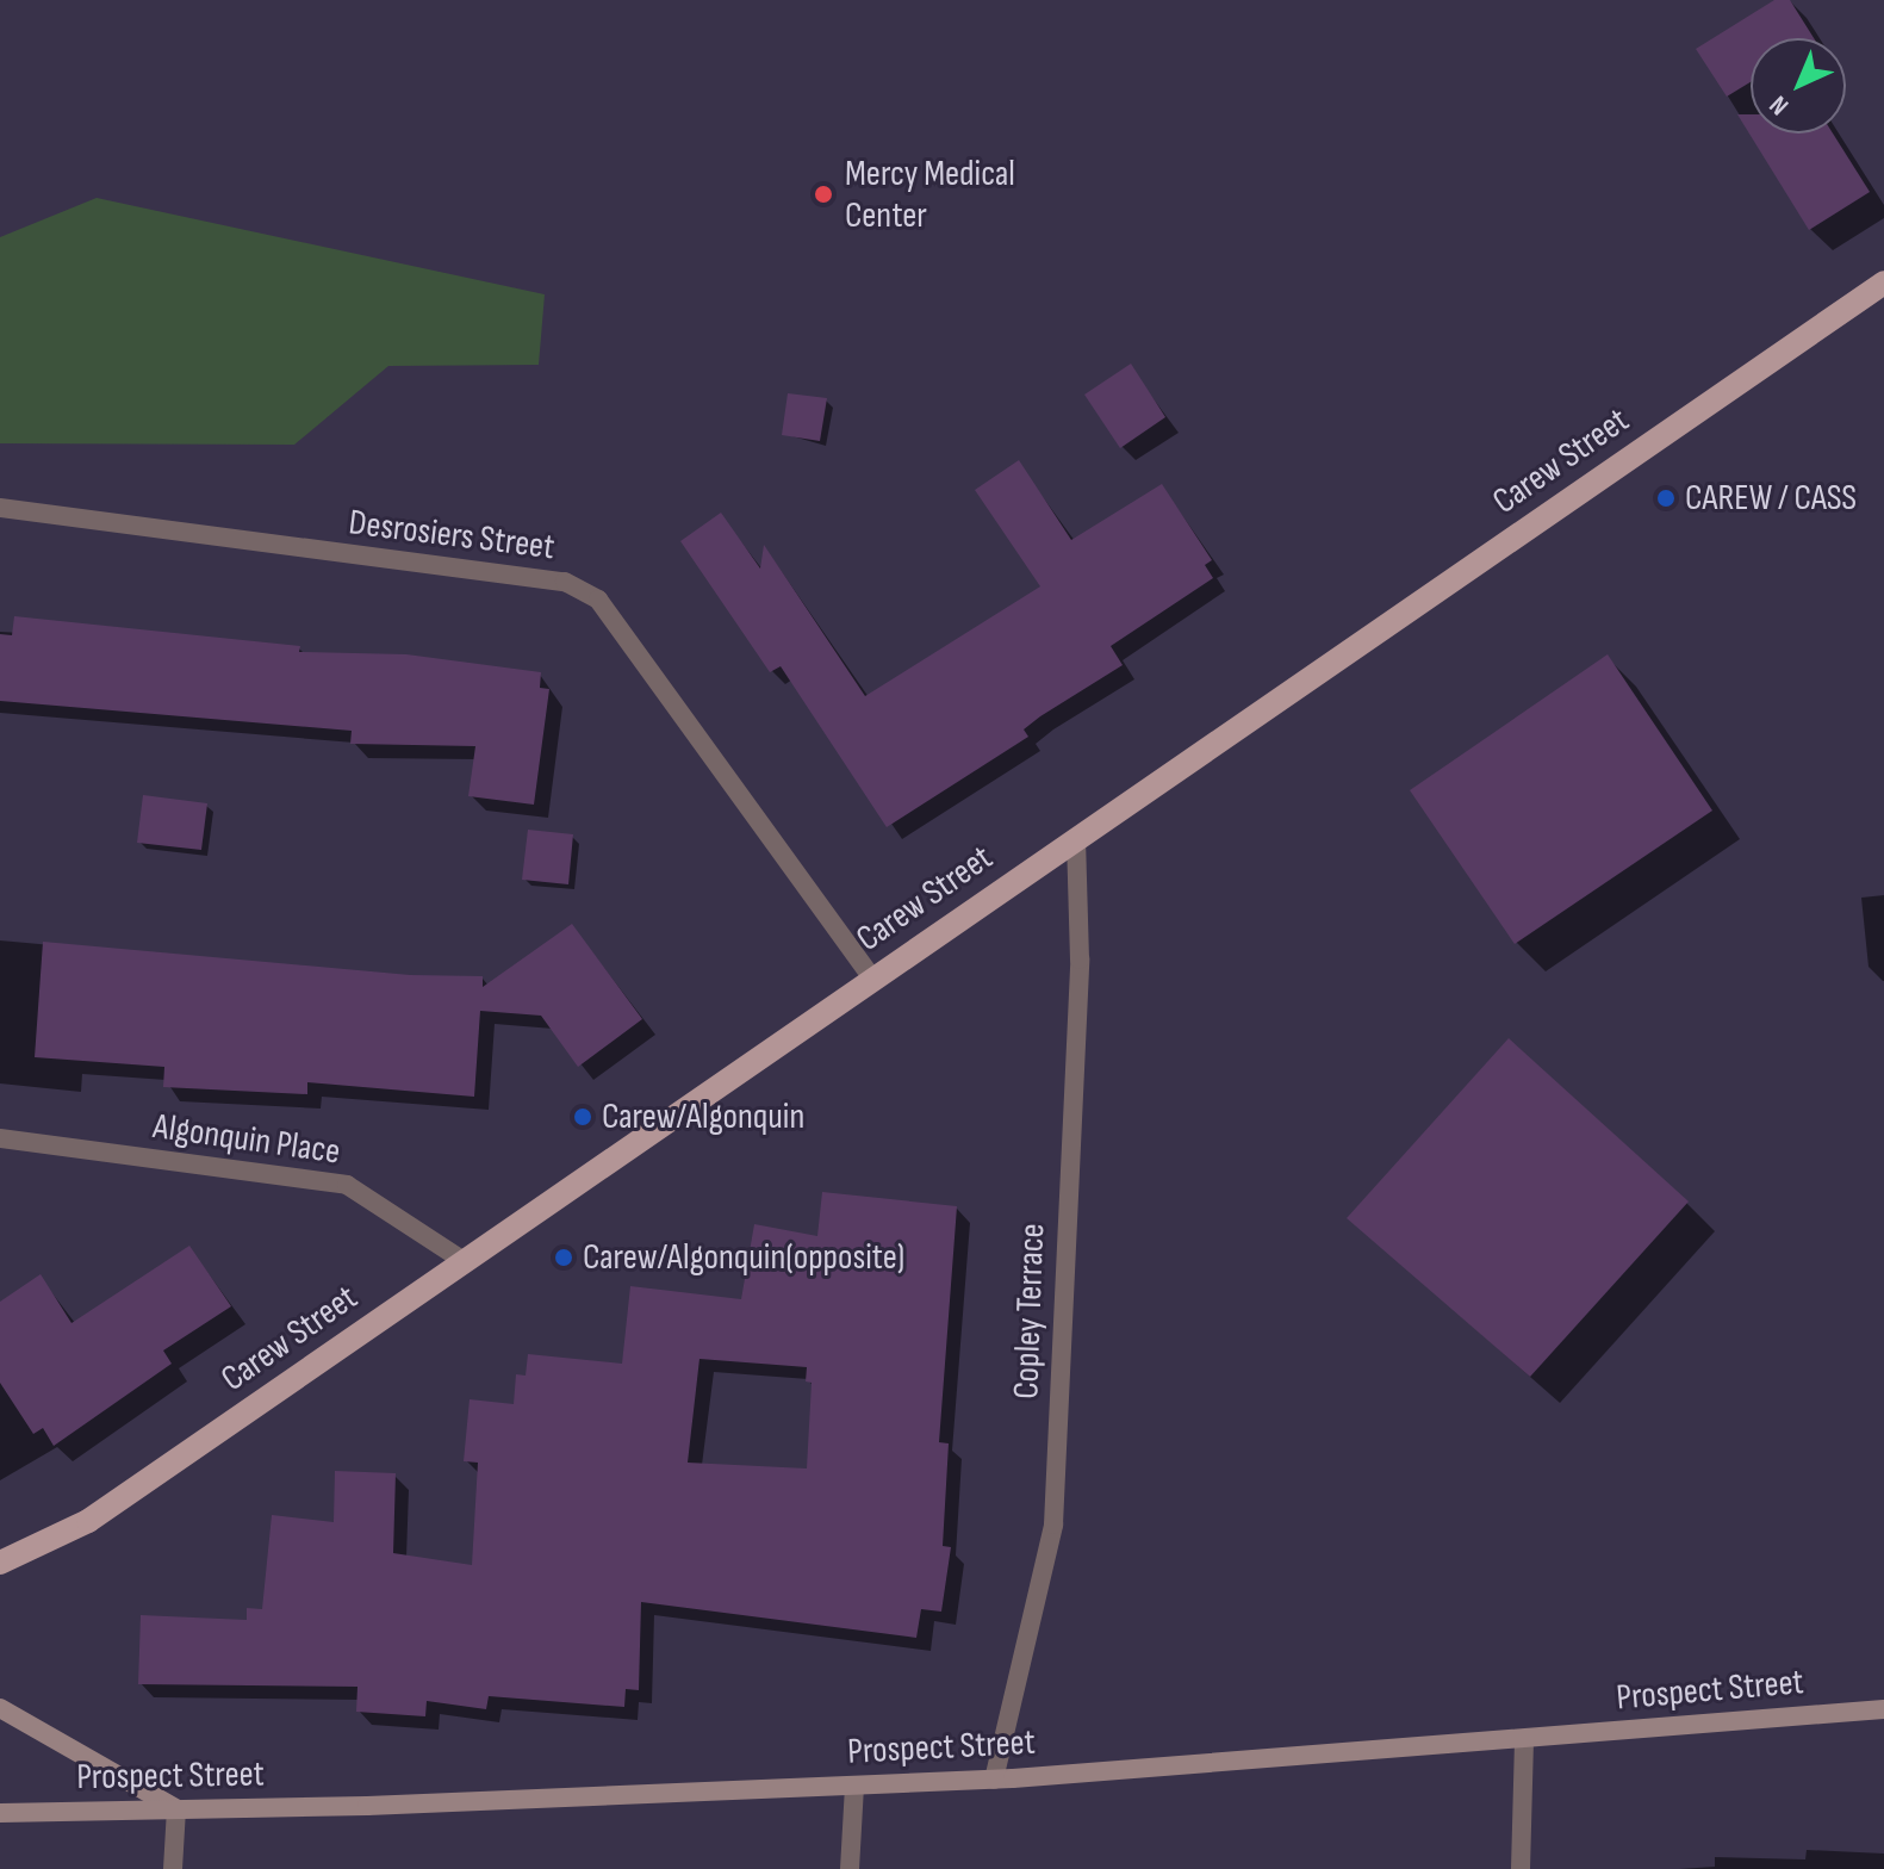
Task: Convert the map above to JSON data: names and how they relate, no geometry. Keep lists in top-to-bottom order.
{
  "streets": {
    "main road": ["Carew Street", "Prospect Street"],
    "street": ["Desrosiers Street", "Algonquin Place", "Copley Terrace"]
  },
  "crossings": [
    ["Carew Street", "Desrosiers Street"],
    ["Carew Street", "Algonquin Place"],
    ["Carew Street", "Copley Terrace"],
    ["Copley Terrace", "Prospect Street"]
  ],
  "places": [
    "Mercy Medical Center",
    "CAREW / CASS",
    "Carew/Algonquin",
    "Carew/Algonquin(opposite)"
  ],
  "north": "bottom left"
}
